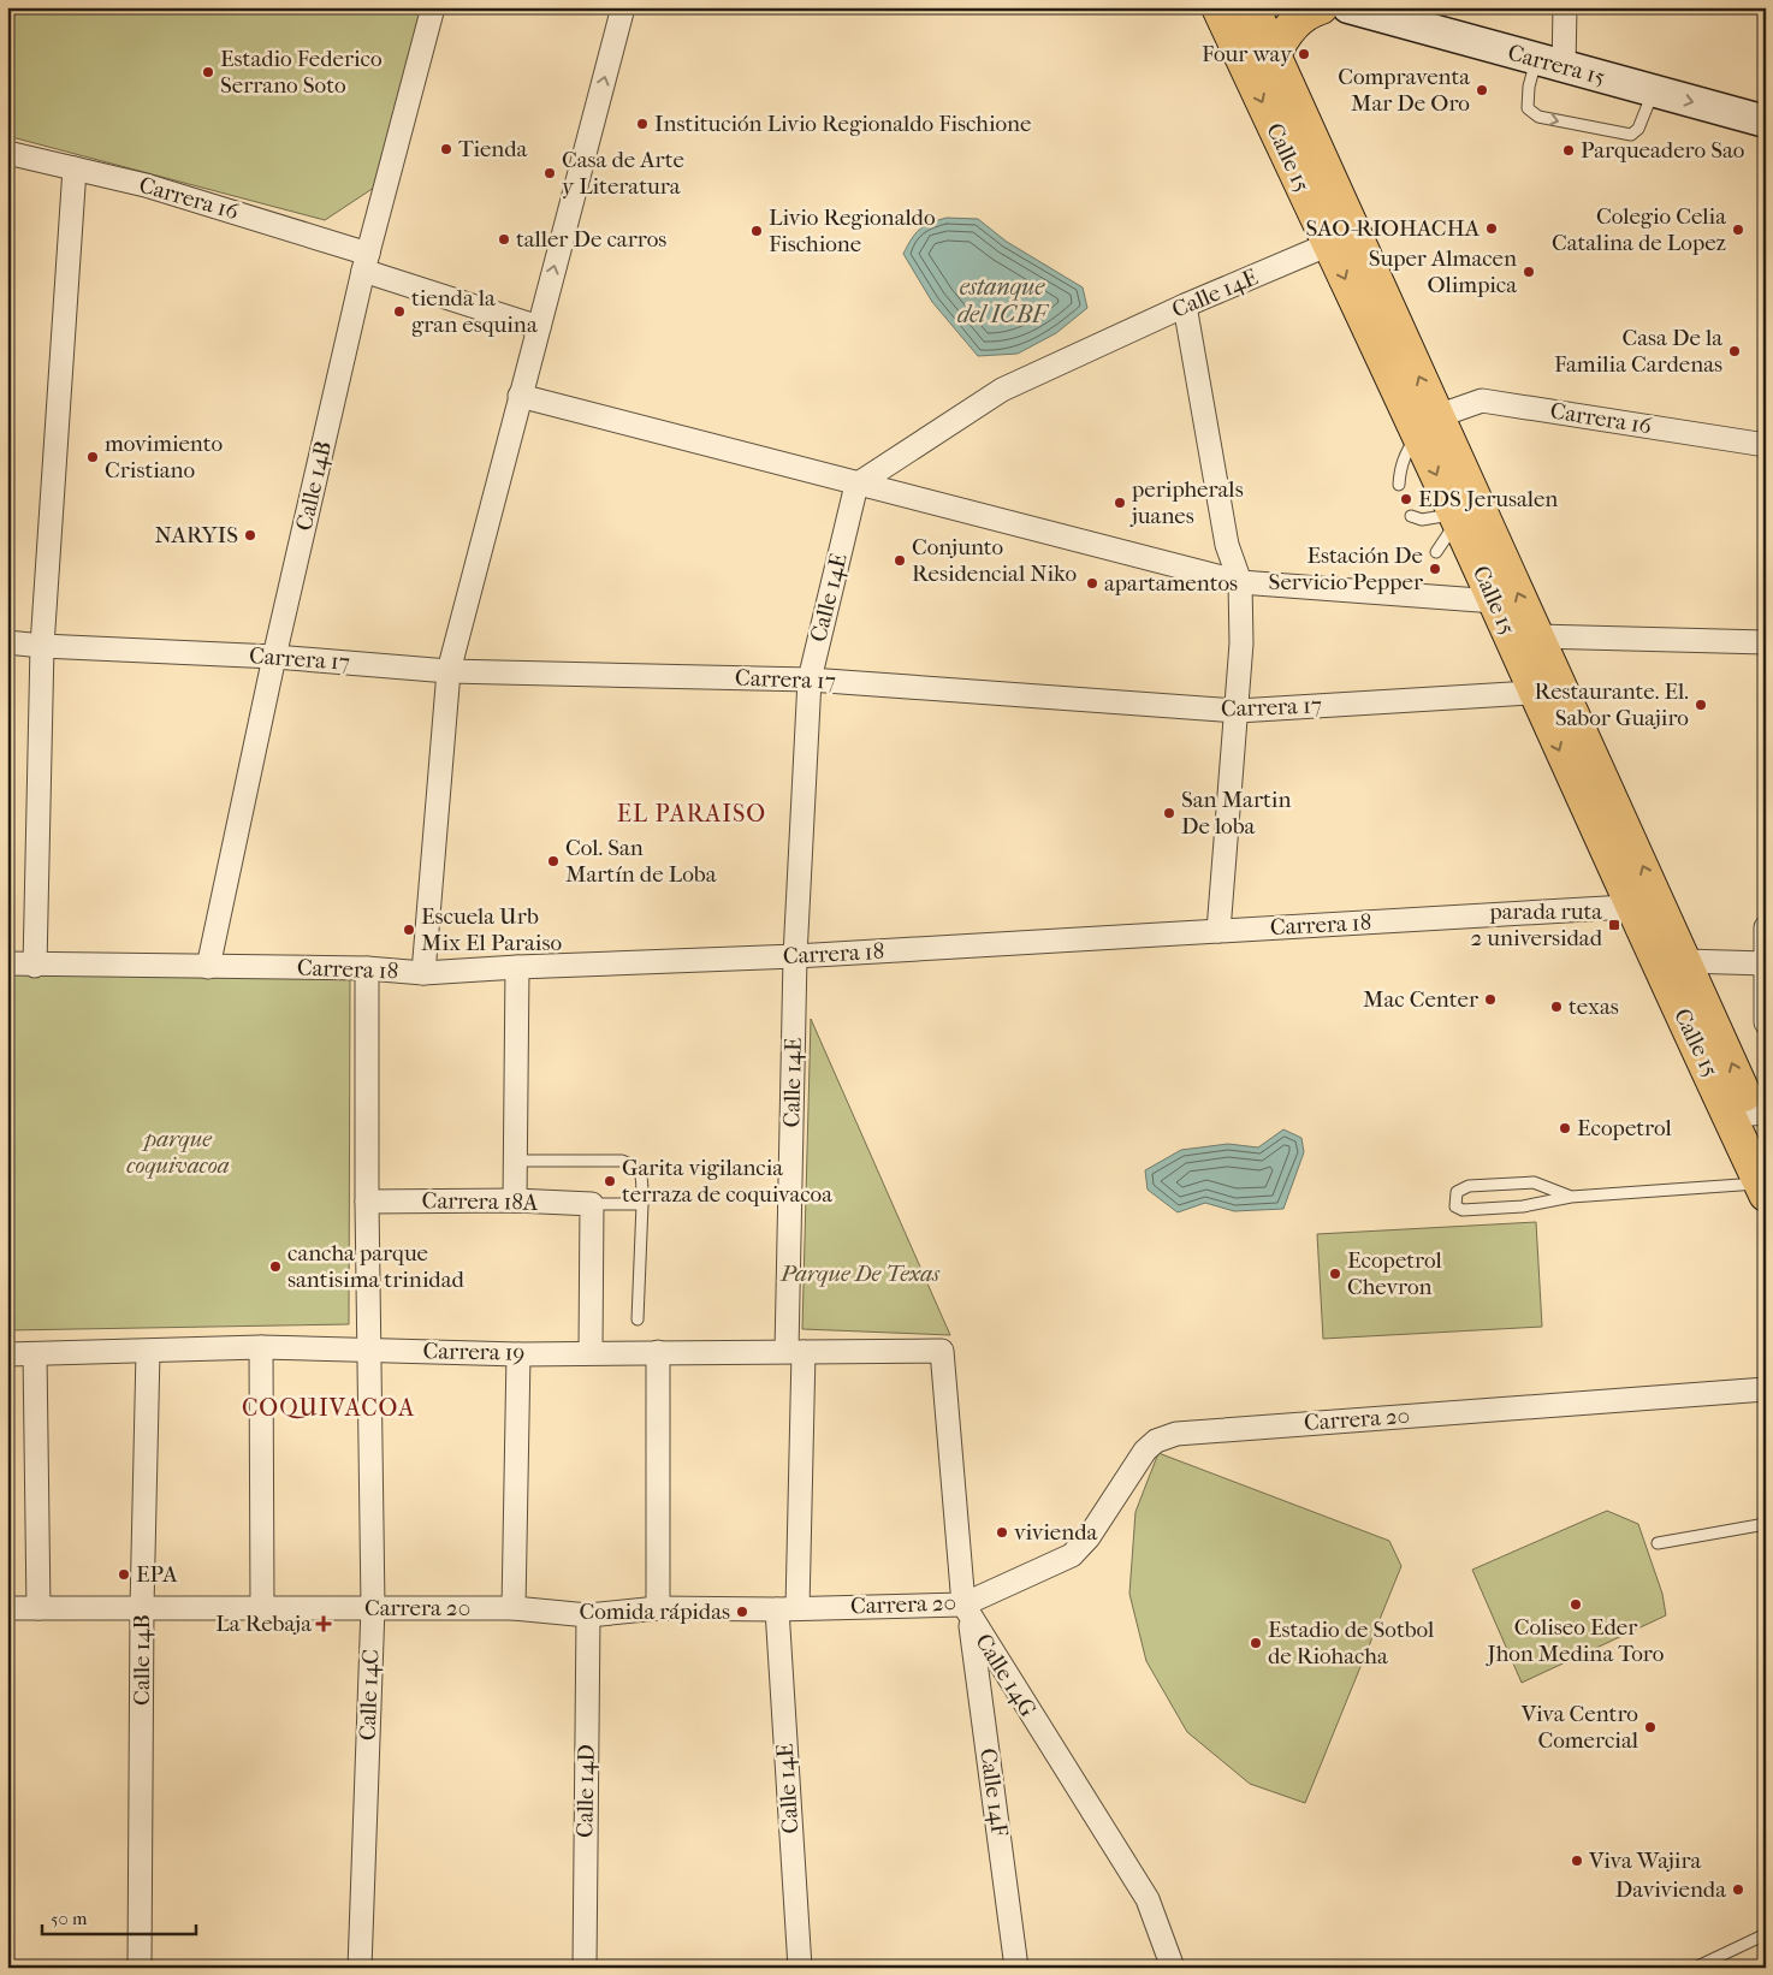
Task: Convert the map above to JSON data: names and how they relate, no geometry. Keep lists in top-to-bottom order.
{
  "streets": {
    "highway": ["Calle 15"],
    "main road": ["Carrera 15"],
    "street": [
      "Carrera 16",
      "Calle 14E",
      "Calle 14B",
      "Carrera 17",
      "Carrera 18",
      "Carrera 18A",
      "Carrera 19",
      "Carrera 20",
      "Calle 14G",
      "Calle 14C",
      "Calle 14D",
      "Calle 14F"
    ]
  },
  "crossings": [
    ["Calle 15", "Carrera 16"],
    ["Calle 15", "Calle 14E"],
    ["Calle 15", "Carrera 17"],
    ["Calle 15", "Carrera 18"],
    ["Carrera 16", "Calle 14B"],
    ["Calle 14E", "Carrera 17"],
    ["Calle 14E", "Carrera 18"],
    ["Calle 14E", "Carrera 19"],
    ["Calle 14E", "Carrera 20"],
    ["Calle 14B", "Carrera 17"],
    ["Calle 14B", "Carrera 18"],
    ["Calle 14B", "Carrera 19"],
    ["Calle 14B", "Carrera 20"],
    ["Carrera 19", "Calle 14G"],
    ["Carrera 19", "Calle 14C"],
    ["Carrera 20", "Calle 14G"],
    ["Carrera 20", "Calle 14C"],
    ["Carrera 20", "Calle 14D"],
    ["Carrera 20", "Calle 14F"],
    ["Calle 14G", "Calle 14F"]
  ],
  "districts": ["EL PARAISO", "COQUIVACOA"],
  "water": ["estanque del ICBF"],
  "parks": ["parque coquivacoa", "Parque De Texas"],
  "places": {
    "other": [
      "Four way",
      "Estadio Federico Serrano Soto",
      "Compraventa Mar De Oro",
      "Institución Livio Regionaldo Fischione",
      "Tienda",
      "Parqueadero Sao",
      "Casa de Arte y Literatura",
      "SAO-RIOHACHA",
      "Colegio Celia Catalina de Lopez",
      "Livio Regionaldo Fischione",
      "taller De carros",
      "Super Almacen Olimpica",
      "tienda la gran esquina",
      "Casa De la Familia Cardenas",
      "movimiento Cristiano",
      "EDS Jerusalen",
      "peripherals juanes",
      "NARYIS",
      "Conjunto Residencial Niko",
      "Estación De Servicio Pepper",
      "apartamentos",
      "Restaurante. El. Sabor Guajiro",
      "San Martin De loba",
      "Col. San Martín de Loba",
      "Escuela Urb Mix El Paraiso",
      "Mac Center",
      "texas",
      "Ecopetrol",
      "Garita vigilancia terraza de coquivacoa",
      "cancha parque santisima trinidad",
      "Ecopetrol Chevron",
      "vivienda",
      "EPA",
      "Coliseo Eder Jhon Medina Toro",
      "Comida rápidas",
      "Estadio de Sotbol de Riohacha",
      "Viva Centro Comercial",
      "Viva Wajira",
      "Davivienda"
    ],
    "transit": ["parada ruta 2 universidad"],
    "health": ["La Rebaja"]
  },
  "scale_bar": "50 m"
}
